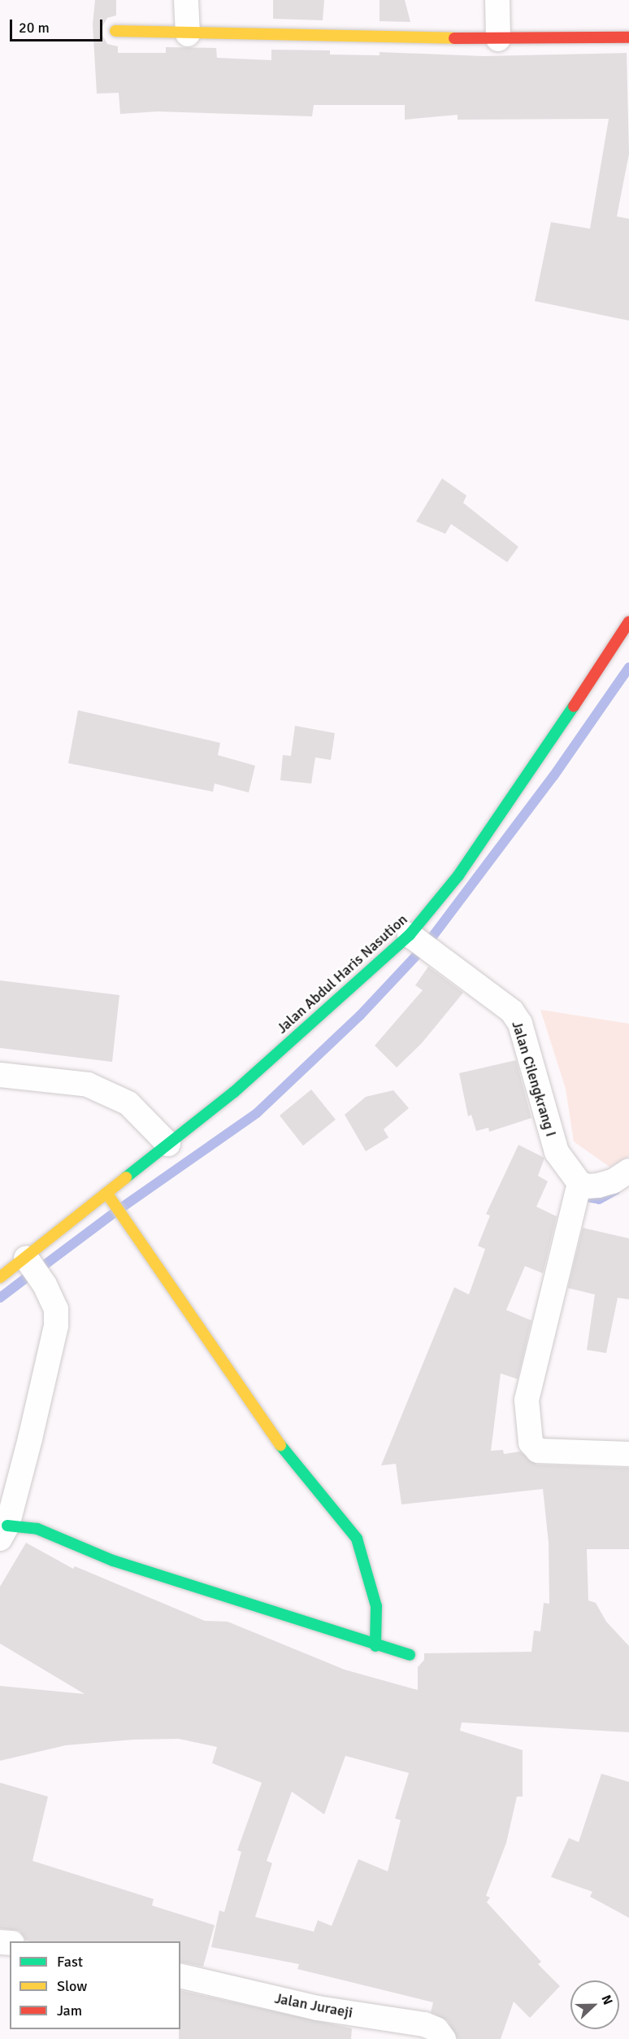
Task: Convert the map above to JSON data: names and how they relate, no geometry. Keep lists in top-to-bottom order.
{
  "streets": {
    "main road": ["Jalan Abdul Haris Nasution"],
    "street": ["Jalan Cilengkrang I", "Jalan Juraeji"]
  },
  "crossings": [
    ["Jalan Abdul Haris Nasution", "Jalan Cilengkrang I"]
  ],
  "legend": ["Fast", "Slow", "Jam"],
  "scale_bar": "20 m",
  "north": "right"
}
